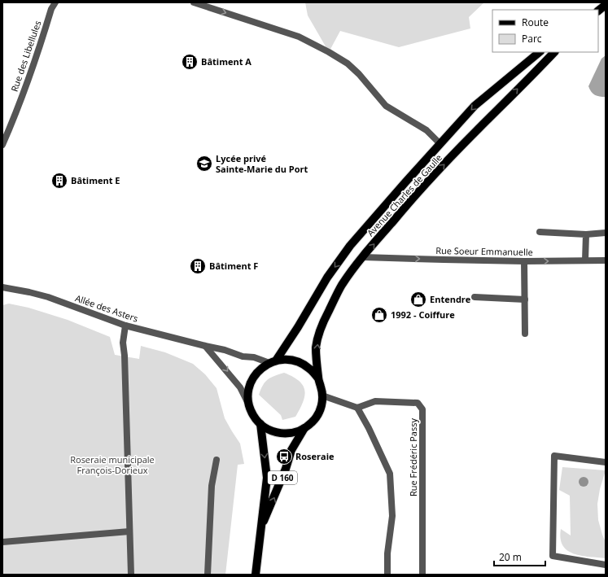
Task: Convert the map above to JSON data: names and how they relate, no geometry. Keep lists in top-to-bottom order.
{
  "streets": {
    "main road": ["Avenue Charles de Gaulle", "D 160"],
    "street": [
      "Rue des Libellules",
      "Rue Soeur Emmanuelle",
      "Allée des Asters",
      "Rue Frédéric Passy"
    ]
  },
  "crossings": [
    ["Avenue Charles de Gaulle", "Rue Soeur Emmanuelle"],
    ["Avenue Charles de Gaulle", "Allée des Asters"],
    ["Avenue Charles de Gaulle", "D 160"],
    ["Allée des Asters", "D 160"]
  ],
  "parks": ["Roseraie municipale François-Dorieux"],
  "places": {
    "building": ["Bâtiment A", "Bâtiment E", "Bâtiment F"],
    "school or university": ["Lycée privé Sainte-Marie du Port"],
    "shop": ["Entendre", "1992 - Coiffure"],
    "bus stop": ["Roseraie"]
  },
  "legend": ["Route", "Parc"],
  "scale_bar": "20 m"
}
